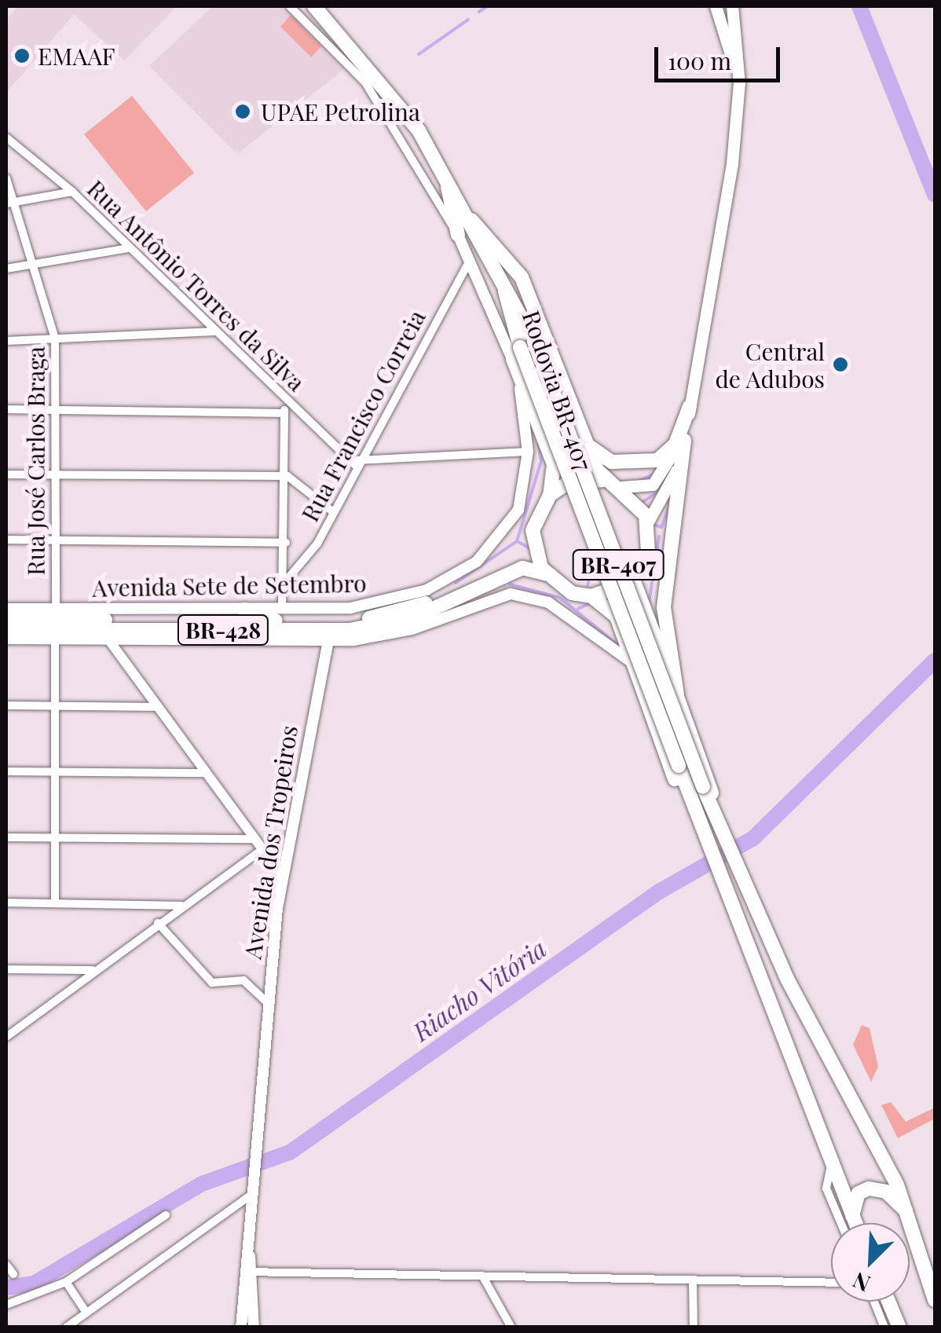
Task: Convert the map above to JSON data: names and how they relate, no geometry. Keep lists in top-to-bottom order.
{
  "streets": {
    "highway": [
      "Rodovia BR-407",
      "BR-407",
      "Avenida Sete de Setembro",
      "BR-428"
    ],
    "main road": ["Avenida dos Tropeiros"],
    "street": ["Rua Antônio Torres da Silva", "Rua Francisco Correia", "Rua José Carlos Braga"]
  },
  "crossings": [
    ["Rua Antônio Torres da Silva", "Rua Francisco Correia"],
    ["Rodovia BR-407", "BR-407"],
    ["Rodovia BR-407", "Avenida Sete de Setembro"],
    ["Rua Francisco Correia", "Avenida Sete de Setembro"],
    ["Rua José Carlos Braga", "Avenida Sete de Setembro"],
    ["BR-407", "Avenida Sete de Setembro"],
    ["Avenida Sete de Setembro", "Avenida dos Tropeiros"]
  ],
  "water": ["Riacho Vitória"],
  "places": ["EMAAF", "UPAE Petrolina", "Central de Adubos"],
  "scale_bar": "100 m",
  "north": "bottom left"
}
